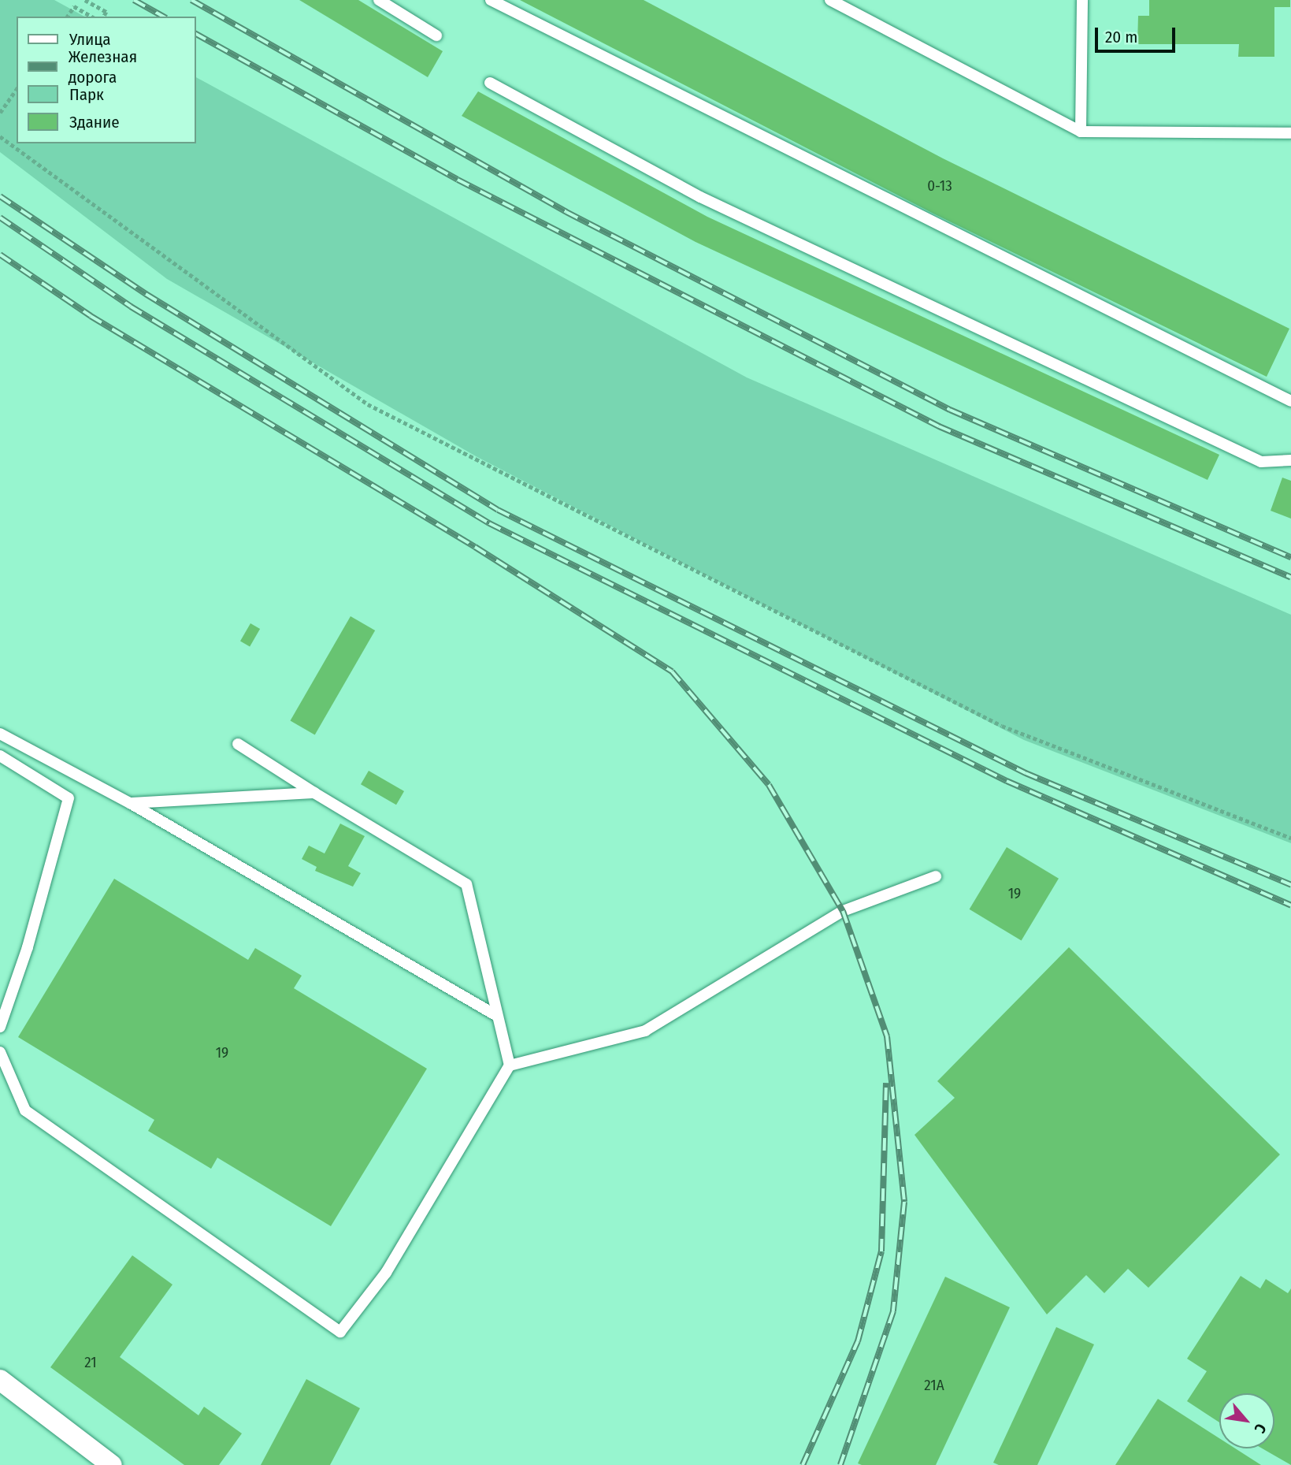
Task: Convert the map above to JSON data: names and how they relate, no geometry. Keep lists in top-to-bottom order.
{
  "house_numbers": [
    "0-13",
    "19",
    "19",
    "21",
    "21А"
  ],
  "legend": [
    "Улица",
    "Железная дорога",
    "Парк",
    "Здание"
  ],
  "scale_bar": "20 m",
  "north": "bottom right"
}
